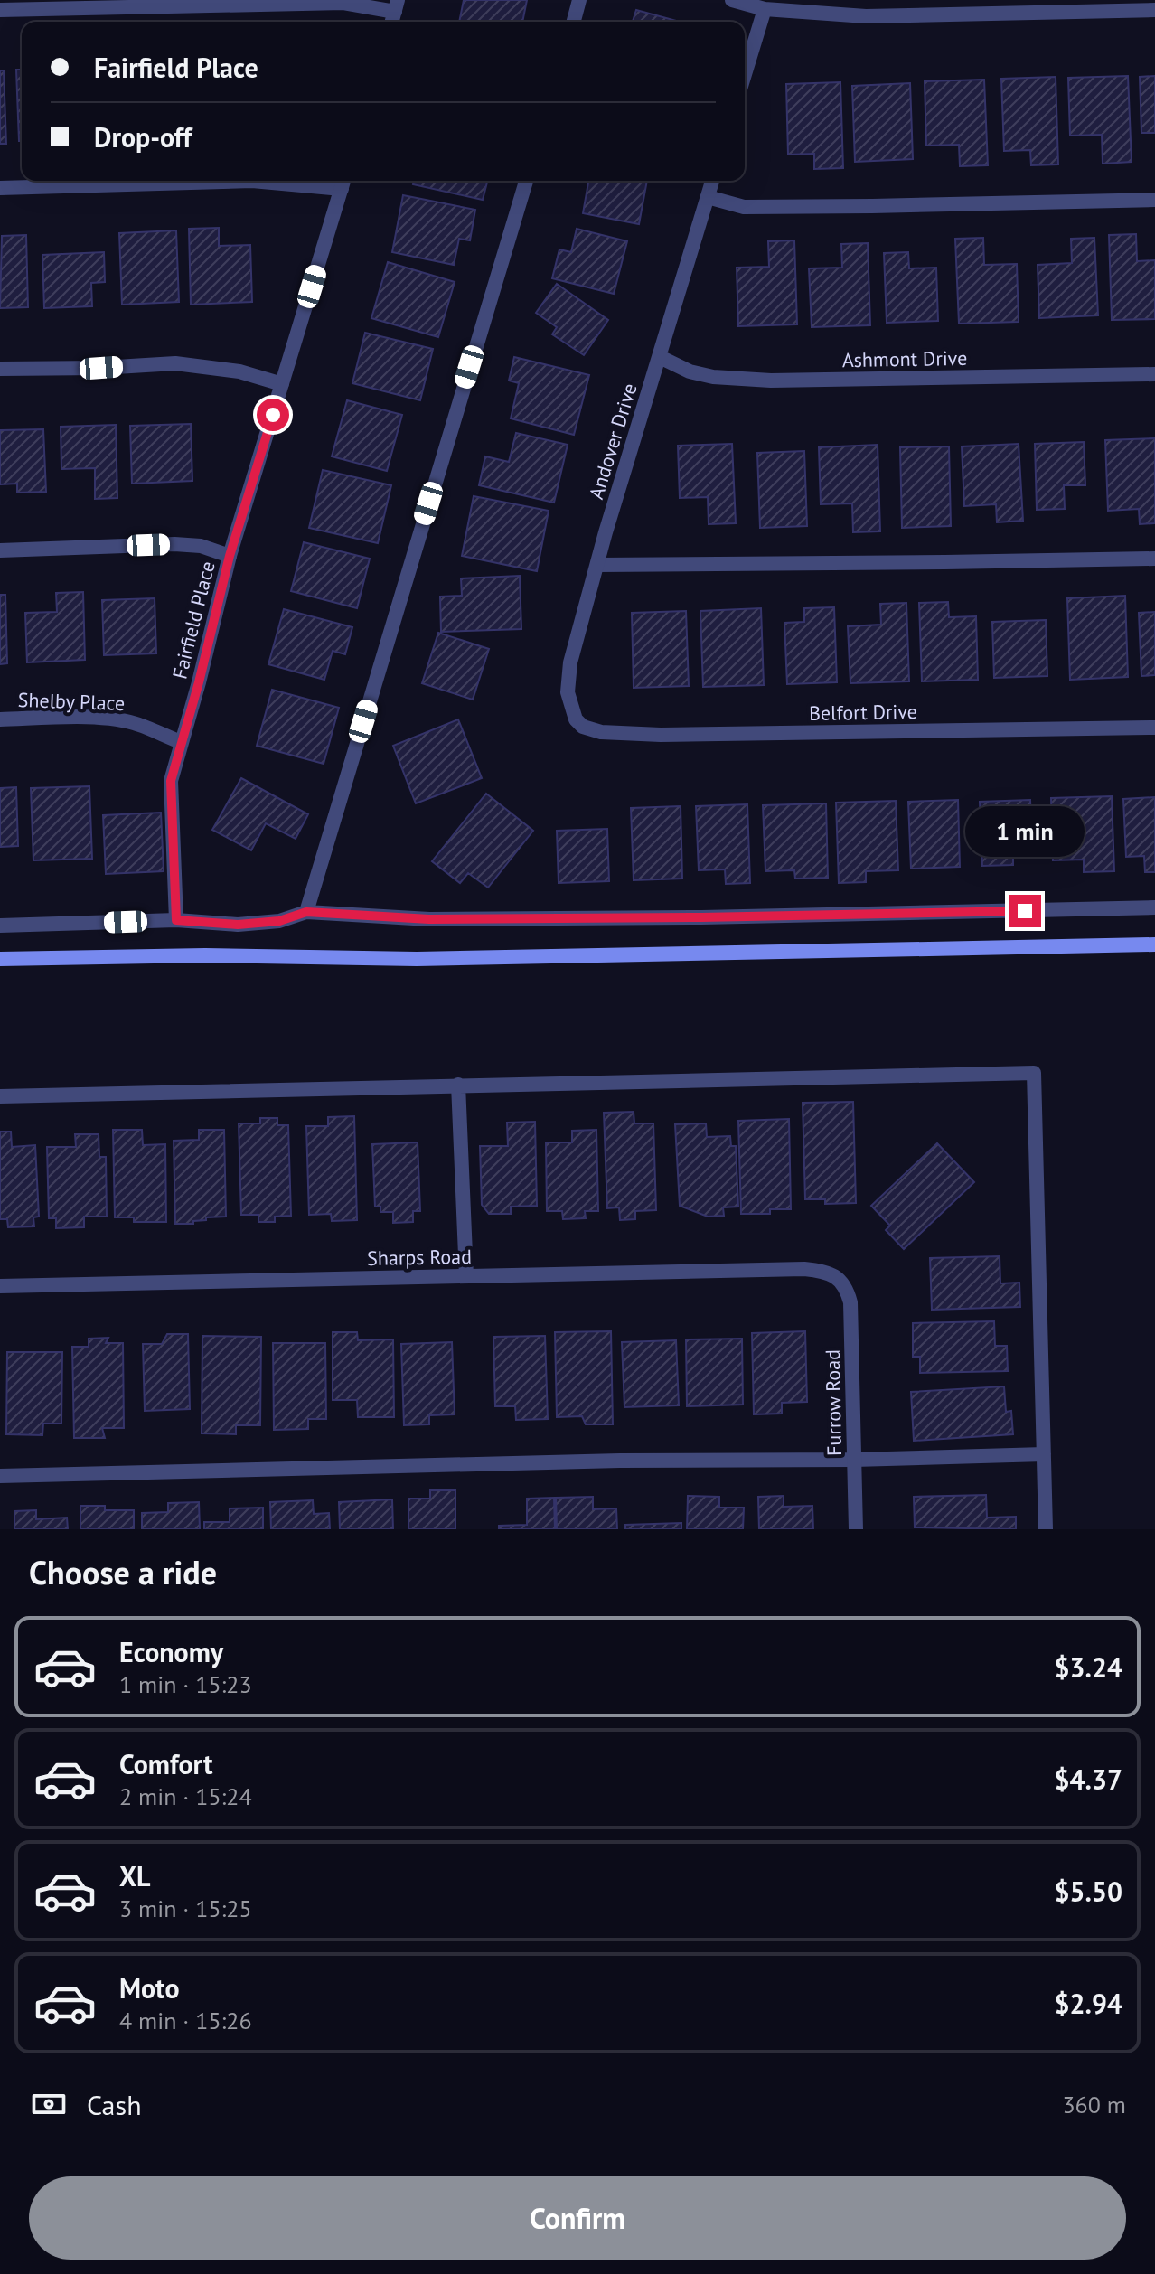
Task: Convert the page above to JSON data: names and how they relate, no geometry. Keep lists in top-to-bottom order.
{
  "streets": {
    "street": [
      "Ashmont Drive",
      "Andover Drive",
      "Fairfield Place",
      "Shelby Place",
      "Belfort Drive",
      "Sharps Road",
      "Furrow Road"
    ]
  },
  "crossings": [
    ["Ashmont Drive", "Andover Drive"],
    ["Andover Drive", "Belfort Drive"],
    ["Fairfield Place", "Shelby Place"],
    ["Sharps Road", "Furrow Road"]
  ],
  "page": {
    "banner": ["Fairfield Place", "Drop-off"],
    "bubble": "1 min",
    "heading": "Choose a ride",
    "list": [
      {
        "name": "Economy",
        "note": "1 min · 15:23",
        "value": "$3.24"
      },
      {
        "name": "Comfort",
        "note": "2 min · 15:24",
        "value": "$4.37"
      },
      {
        "name": "XL",
        "note": "3 min · 15:25",
        "value": "$5.50"
      },
      {
        "name": "Moto",
        "note": "4 min · 15:26",
        "value": "$2.94"
      }
    ],
    "pay": ["Cash", "360 m"],
    "buttons": "Confirm"
  }
}
